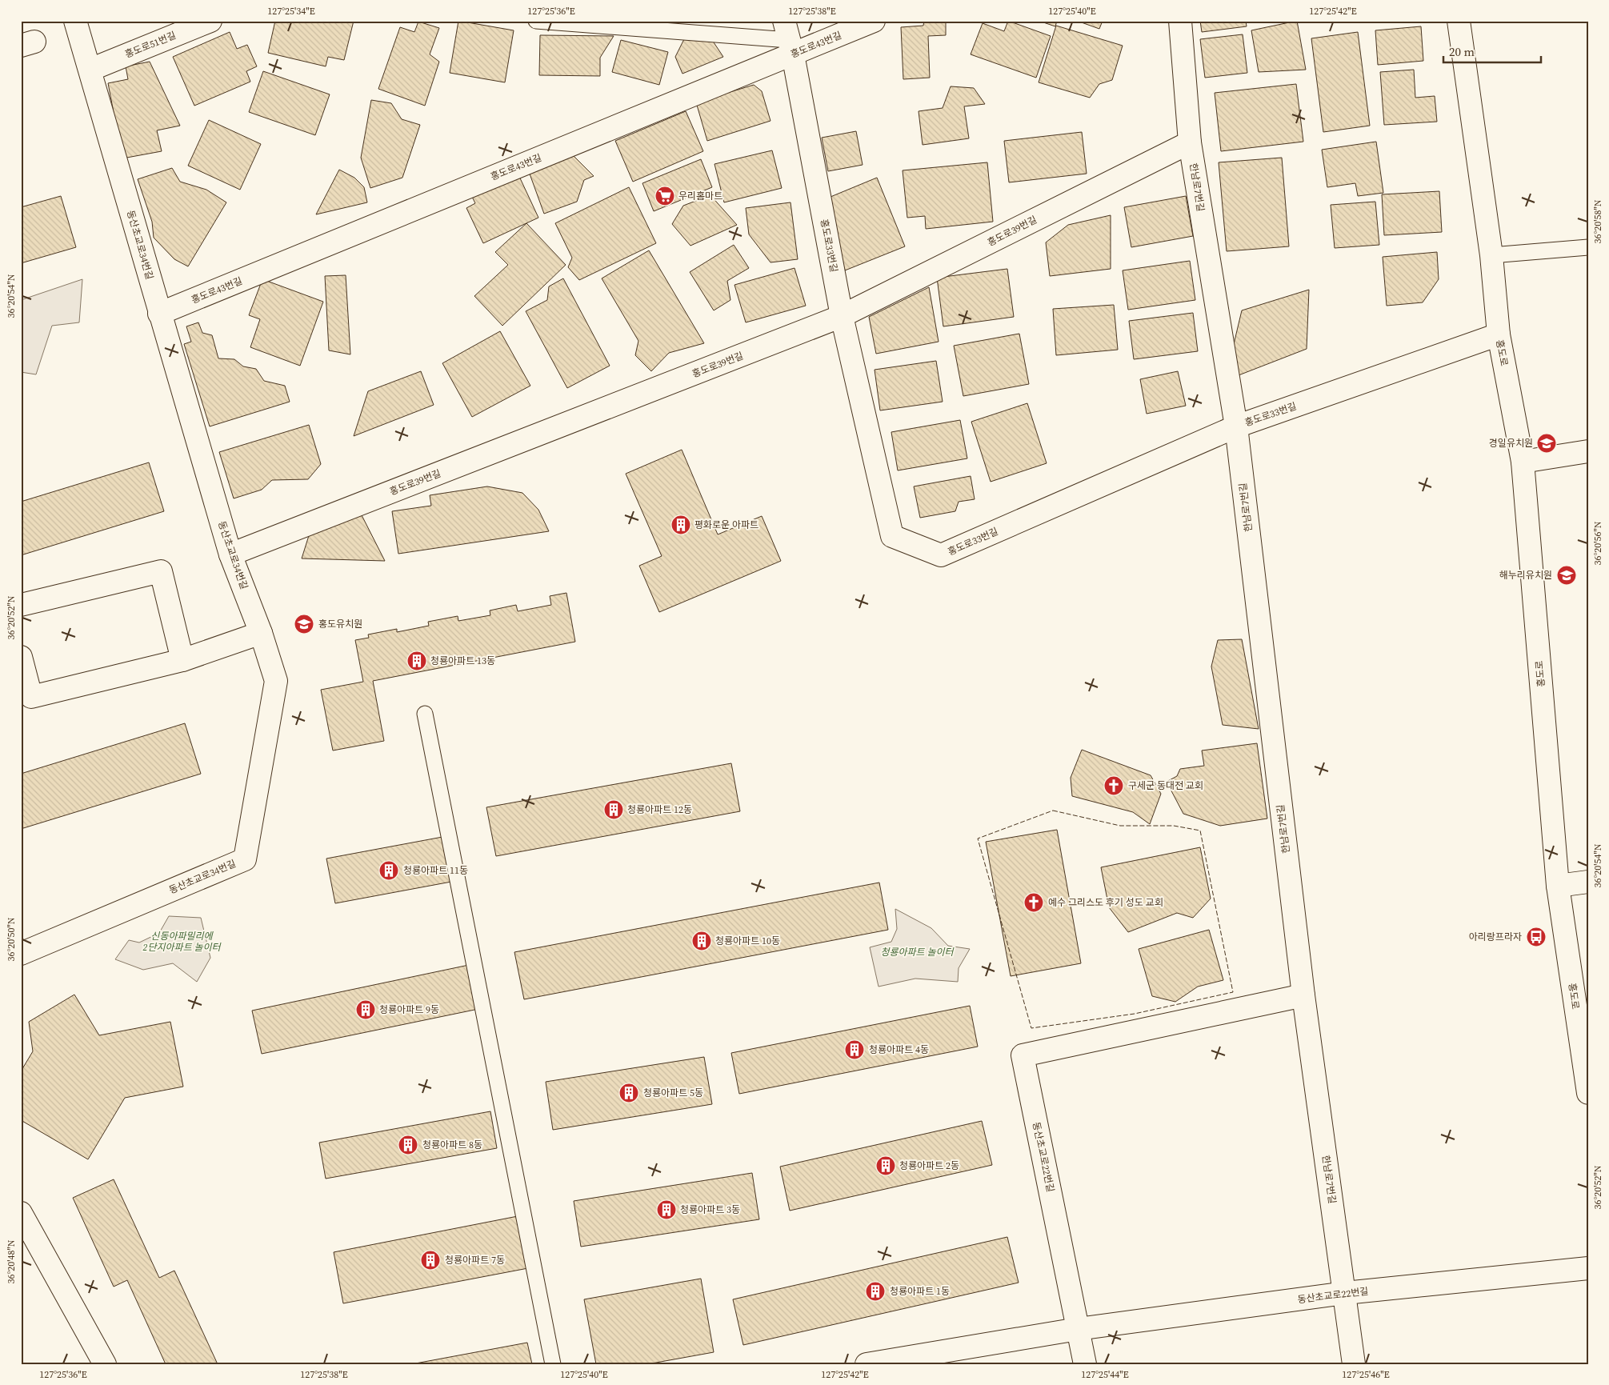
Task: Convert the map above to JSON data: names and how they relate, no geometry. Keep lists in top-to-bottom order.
{
  "streets": {
    "street": [
      "홍도로51번길",
      "홍도로43번길",
      "한남로7번길",
      "홍도로39번길",
      "동산초교로34번길",
      "홍도로33번길",
      "홍도로",
      "동산초교로22번길"
    ]
  },
  "crossings": [
    ["홍도로51번길", "동산초교로34번길"],
    ["홍도로43번길", "동산초교로34번길"],
    ["홍도로43번길", "홍도로33번길"],
    ["한남로7번길", "홍도로39번길"],
    ["한남로7번길", "홍도로33번길"],
    ["한남로7번길", "동산초교로22번길"],
    ["홍도로39번길", "동산초교로34번길"],
    ["홍도로39번길", "홍도로33번길"],
    ["홍도로33번길", "홍도로"]
  ],
  "parks": ["신동아파밀리에 2단지아파트 놀이터", "청룡아파트 놀이터"],
  "places": {
    "supermarket": ["우리홈마트"],
    "school or university": ["경일유치원", "해누리유치원", "홍도유치원"],
    "building": [
      "평화로운 아파트",
      "청룡아파트 13동",
      "청룡아파트 12동",
      "청룡아파트 11동",
      "청룡아파트 10동",
      "청룡아파트 9동",
      "청룡아파트 4동",
      "청룡아파트 5동",
      "청룡아파트 8동",
      "청룡아파트 2동",
      "청룡아파트 3동",
      "청룡아파트 7동",
      "청룡아파트 1동"
    ],
    "church": ["구세군 동대전 교회", "예수 그리스도 후기 성도 교회"],
    "bus stop": ["아리랑프라자"]
  },
  "scale_bar": "20 m",
  "coordinates": [
    "127°25'34\"E",
    "127°25'36\"E",
    "127°25'38\"E",
    "127°25'40\"E",
    "127°25'42\"E",
    "36°20'58\"N",
    "36°20'54\"N",
    "36°20'56\"N",
    "36°20'52\"N",
    "36°20'50\"N",
    "36°20'48\"N",
    "127°25'44\"E",
    "127°25'46\"E"
  ]
}
